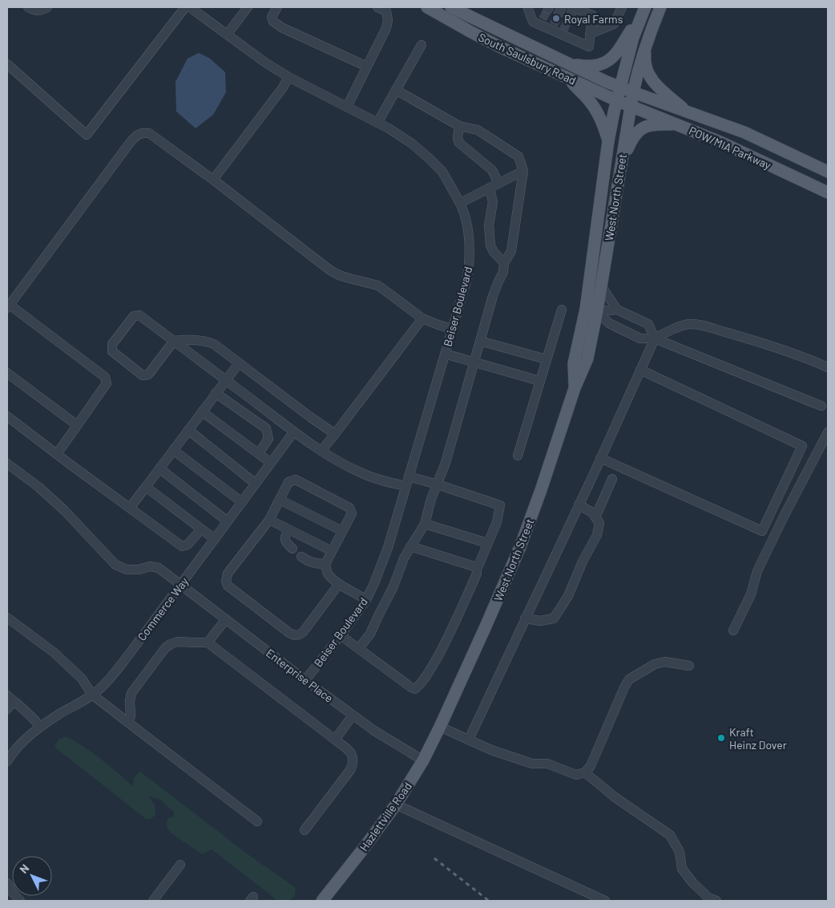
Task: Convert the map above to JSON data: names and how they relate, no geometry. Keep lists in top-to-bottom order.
{
  "streets": {
    "main road": [
      "South Saulsbury Road",
      "POW/MIA Parkway",
      "West North Street",
      "Hazlettville Road"
    ],
    "street": ["Beiser Boulevard", "Commerce Way", "Enterprise Place"]
  },
  "crossings": [
    ["South Saulsbury Road", "POW/MIA Parkway"],
    ["South Saulsbury Road", "West North Street"],
    ["POW/MIA Parkway", "West North Street"],
    ["West North Street", "Hazlettville Road"],
    ["Beiser Boulevard", "Enterprise Place"],
    ["Commerce Way", "Enterprise Place"],
    ["Enterprise Place", "Hazlettville Road"]
  ],
  "places": ["Royal Farms", "Kraft Heinz Dover"],
  "north": "top left"
}
